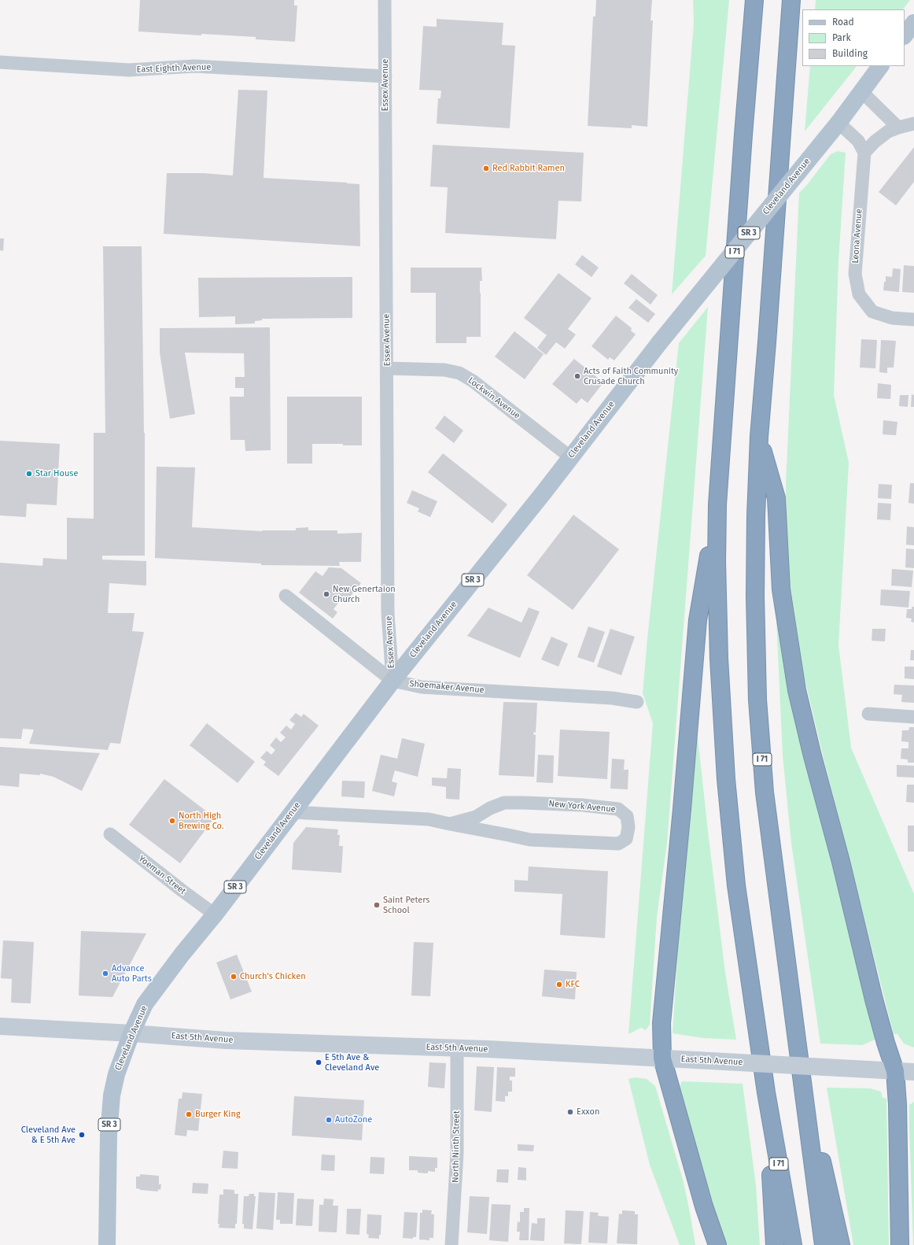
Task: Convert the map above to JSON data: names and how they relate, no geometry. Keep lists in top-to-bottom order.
{
  "streets": {
    "highway": ["I 71"],
    "main road": ["Cleveland Avenue", "SR 3", "East 5th Avenue"],
    "street": [
      "East Eighth Avenue",
      "Essex Avenue",
      "Leona Avenue",
      "Lockwin Avenue",
      "Shoemaker Avenue",
      "New York Avenue",
      "Yoeman Street",
      "North Ninth Street"
    ]
  },
  "crossings": [
    ["East Eighth Avenue", "Essex Avenue"],
    ["Essex Avenue", "Cleveland Avenue"],
    ["Essex Avenue", "Lockwin Avenue"],
    ["Essex Avenue", "Shoemaker Avenue"],
    ["Cleveland Avenue", "Lockwin Avenue"],
    ["Cleveland Avenue", "Shoemaker Avenue"],
    ["Cleveland Avenue", "New York Avenue"],
    ["Cleveland Avenue", "Yoeman Street"],
    ["Cleveland Avenue", "East 5th Avenue"],
    ["East 5th Avenue", "North Ninth Street"]
  ],
  "places": [
    "Red Rabbit Ramen",
    "Acts of Faith Community Crusade Church",
    "Star House",
    "New Genertaion Church",
    "North High Brewing Co.",
    "Saint Peters School",
    "Advance Auto Parts",
    "Church's Chicken",
    "KFC",
    "E 5th Ave & Cleveland Ave",
    "Exxon",
    "Burger King",
    "AutoZone",
    "Cleveland Ave & E 5th Ave"
  ],
  "legend": ["Road", "Park", "Building"]
}
